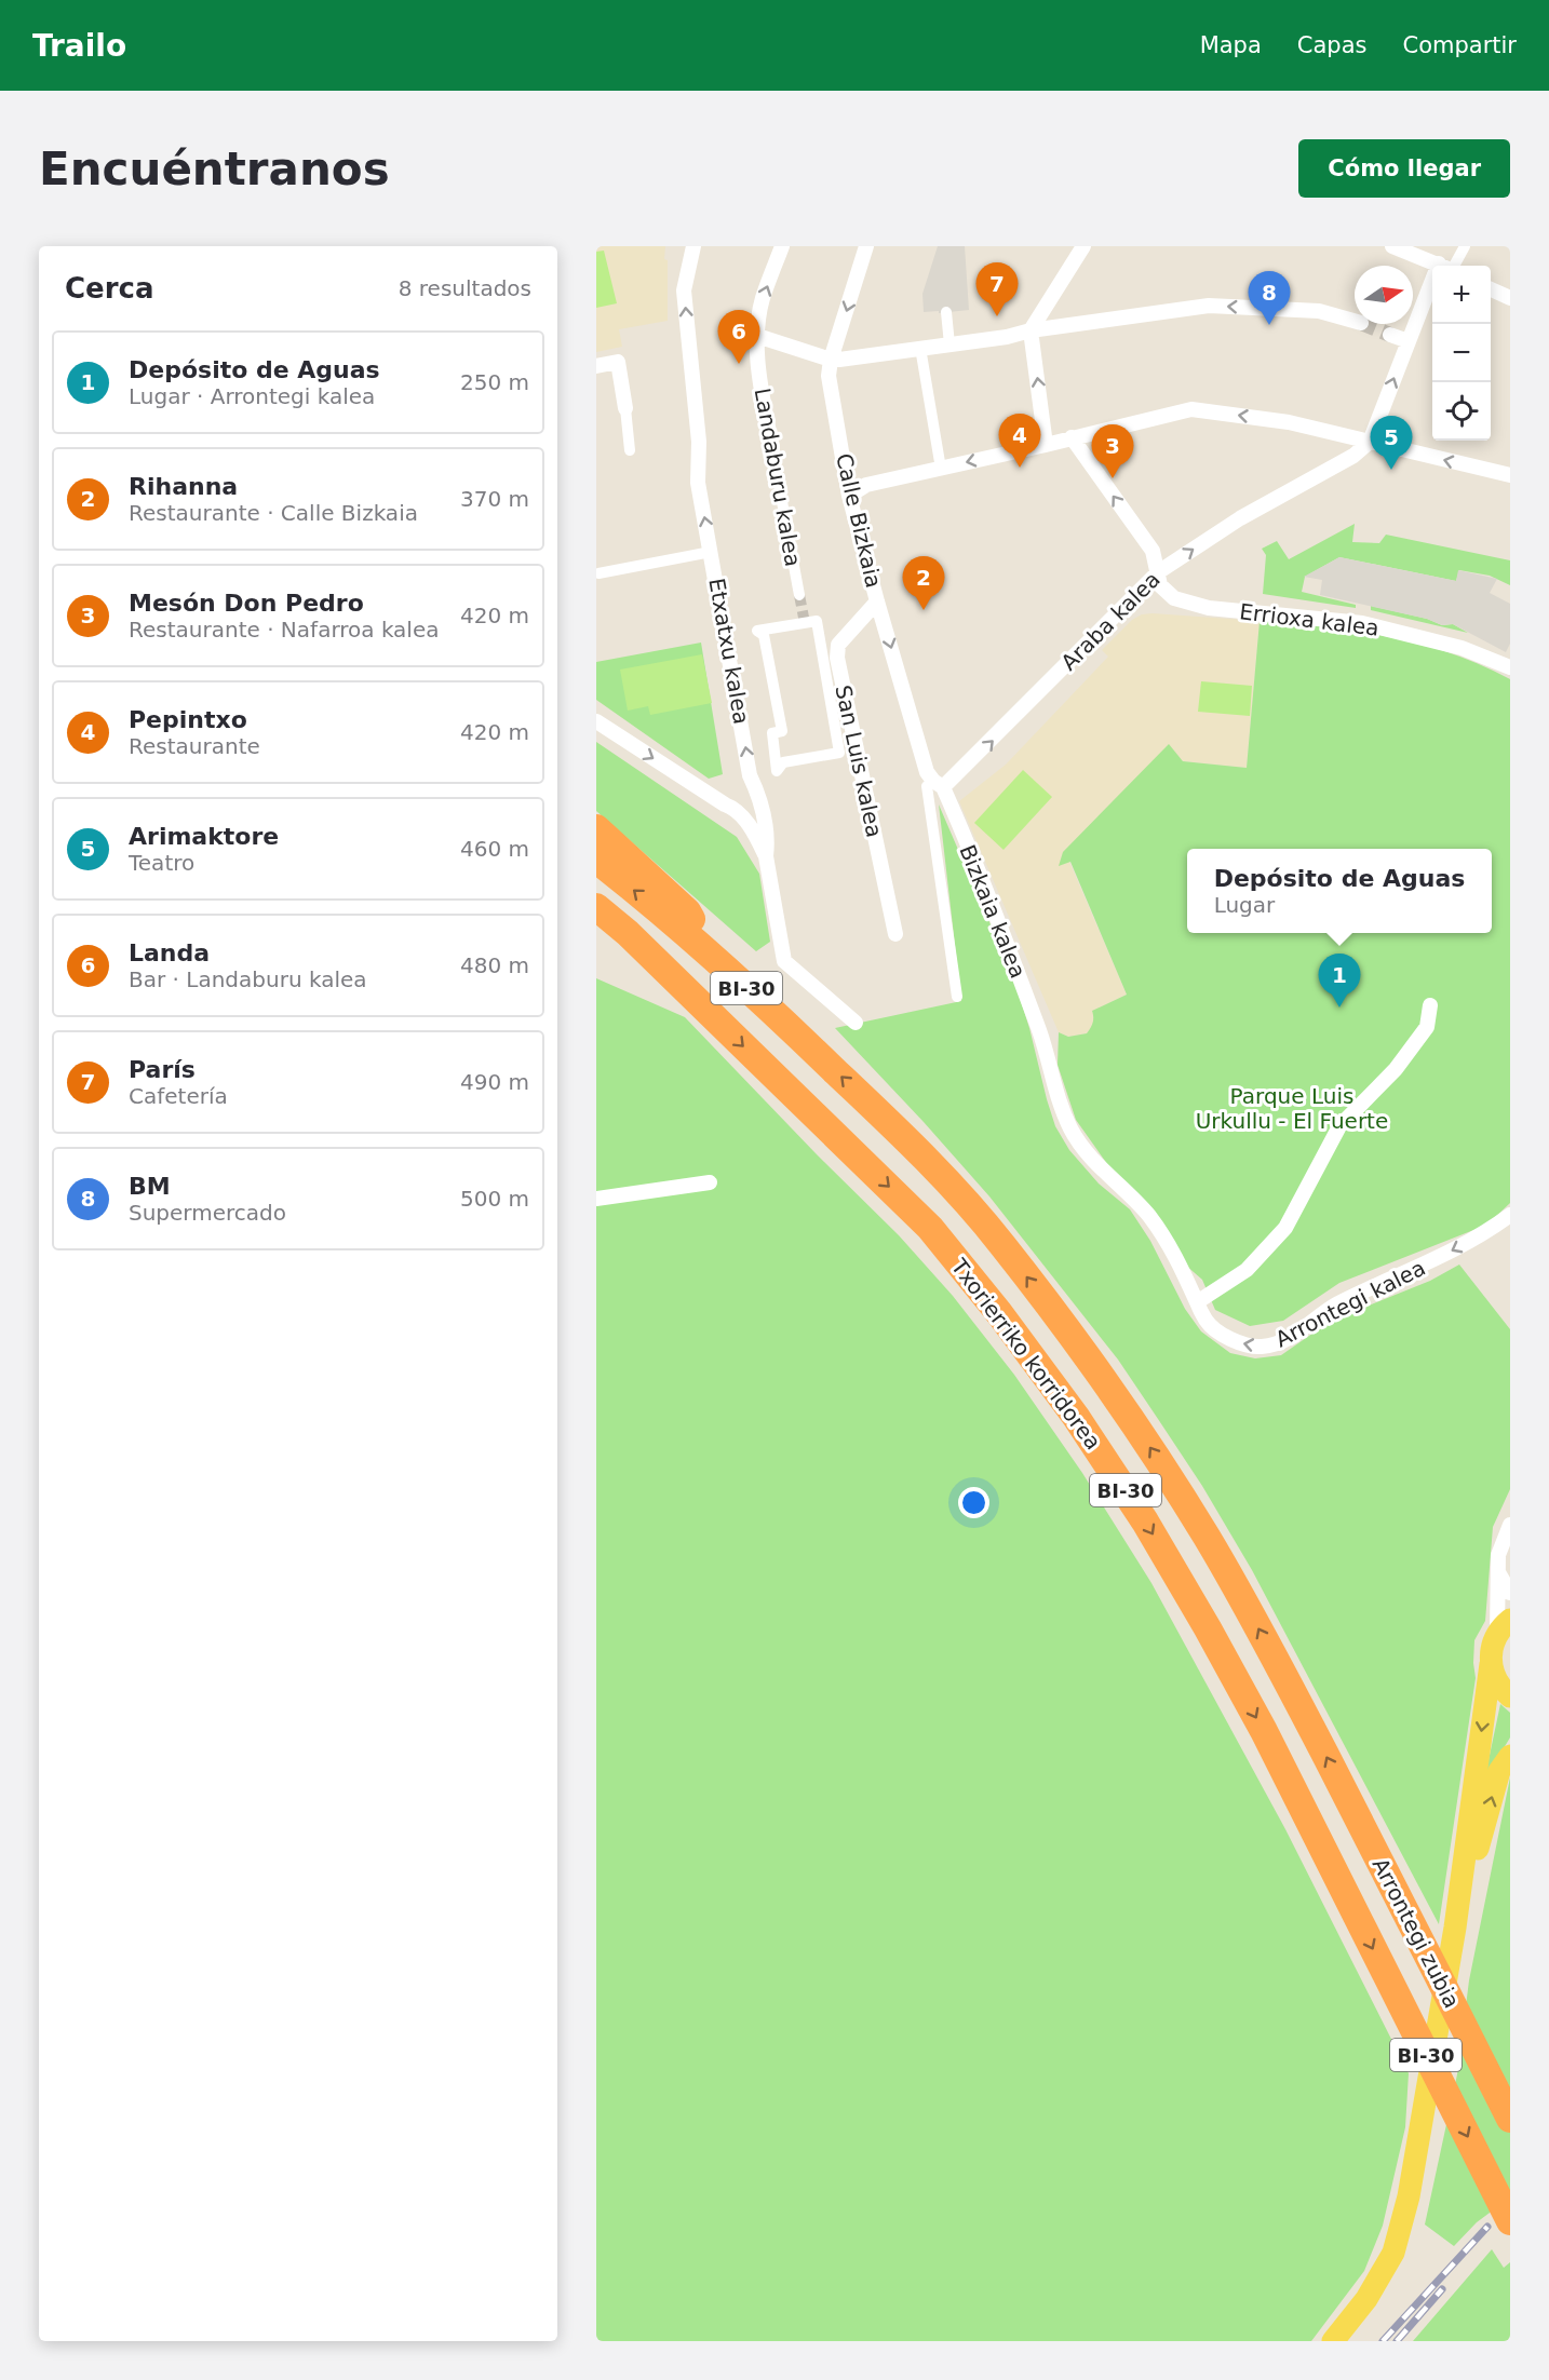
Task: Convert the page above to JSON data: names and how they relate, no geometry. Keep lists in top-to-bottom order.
{
  "streets": {
    "highway": ["BI-30", "Txorierriko korridorea", "Arrontegi zubia"],
    "street": [
      "Landaburu kalea",
      "Calle Bizkaia",
      "Errioxa kalea",
      "Araba kalea",
      "Etxatxu kalea",
      "San Luis kalea",
      "Bizkaia kalea",
      "Arrontegi kalea"
    ]
  },
  "crossings": [
    ["Calle Bizkaia", "Araba kalea"],
    ["Calle Bizkaia", "San Luis kalea"],
    ["Calle Bizkaia", "Bizkaia kalea"],
    ["Errioxa kalea", "Araba kalea"],
    ["Araba kalea", "Bizkaia kalea"],
    ["Bizkaia kalea", "Arrontegi kalea"],
    ["Txorierriko korridorea", "Arrontegi zubia"]
  ],
  "one_way": [
    "Calle Bizkaia",
    "Araba kalea",
    "Etxatxu kalea",
    "Arrontegi kalea"
  ],
  "parks": ["Parque Luis Urkullu - El Fuerte"],
  "north": "right",
  "page": {
    "header": "Trailo",
    "nav": ["Mapa", "Capas", "Compartir"],
    "buttons": "Cómo llegar",
    "title": "Encuéntranos",
    "heading": ["Cerca", "8 resultados"],
    "pins": [
      "7",
      "8",
      "6",
      "4",
      "5",
      "3",
      "2",
      "1"
    ],
    "map_buttons": ["+", "−"],
    "list": [
      {
        "mark": "1",
        "name": "Depósito de Aguas",
        "note": "Lugar · Arrontegi kalea",
        "value": "250 m"
      },
      {
        "mark": "2",
        "name": "Rihanna",
        "note": "Restaurante · Calle Bizkaia",
        "value": "370 m"
      },
      {
        "mark": "3",
        "name": "Mesón Don Pedro",
        "note": "Restaurante · Nafarroa kalea",
        "value": "420 m"
      },
      {
        "mark": "4",
        "name": "Pepintxo",
        "note": "Restaurante",
        "value": "420 m"
      },
      {
        "mark": "5",
        "name": "Arimaktore",
        "note": "Teatro",
        "value": "460 m"
      },
      {
        "mark": "6",
        "name": "Landa",
        "note": "Bar · Landaburu kalea",
        "value": "480 m"
      },
      {
        "mark": "7",
        "name": "París",
        "note": "Cafetería",
        "value": "490 m"
      },
      {
        "mark": "8",
        "name": "BM",
        "note": "Supermercado",
        "value": "500 m"
      }
    ],
    "popup": ["Depósito de Aguas", "Lugar"]
  }
}
